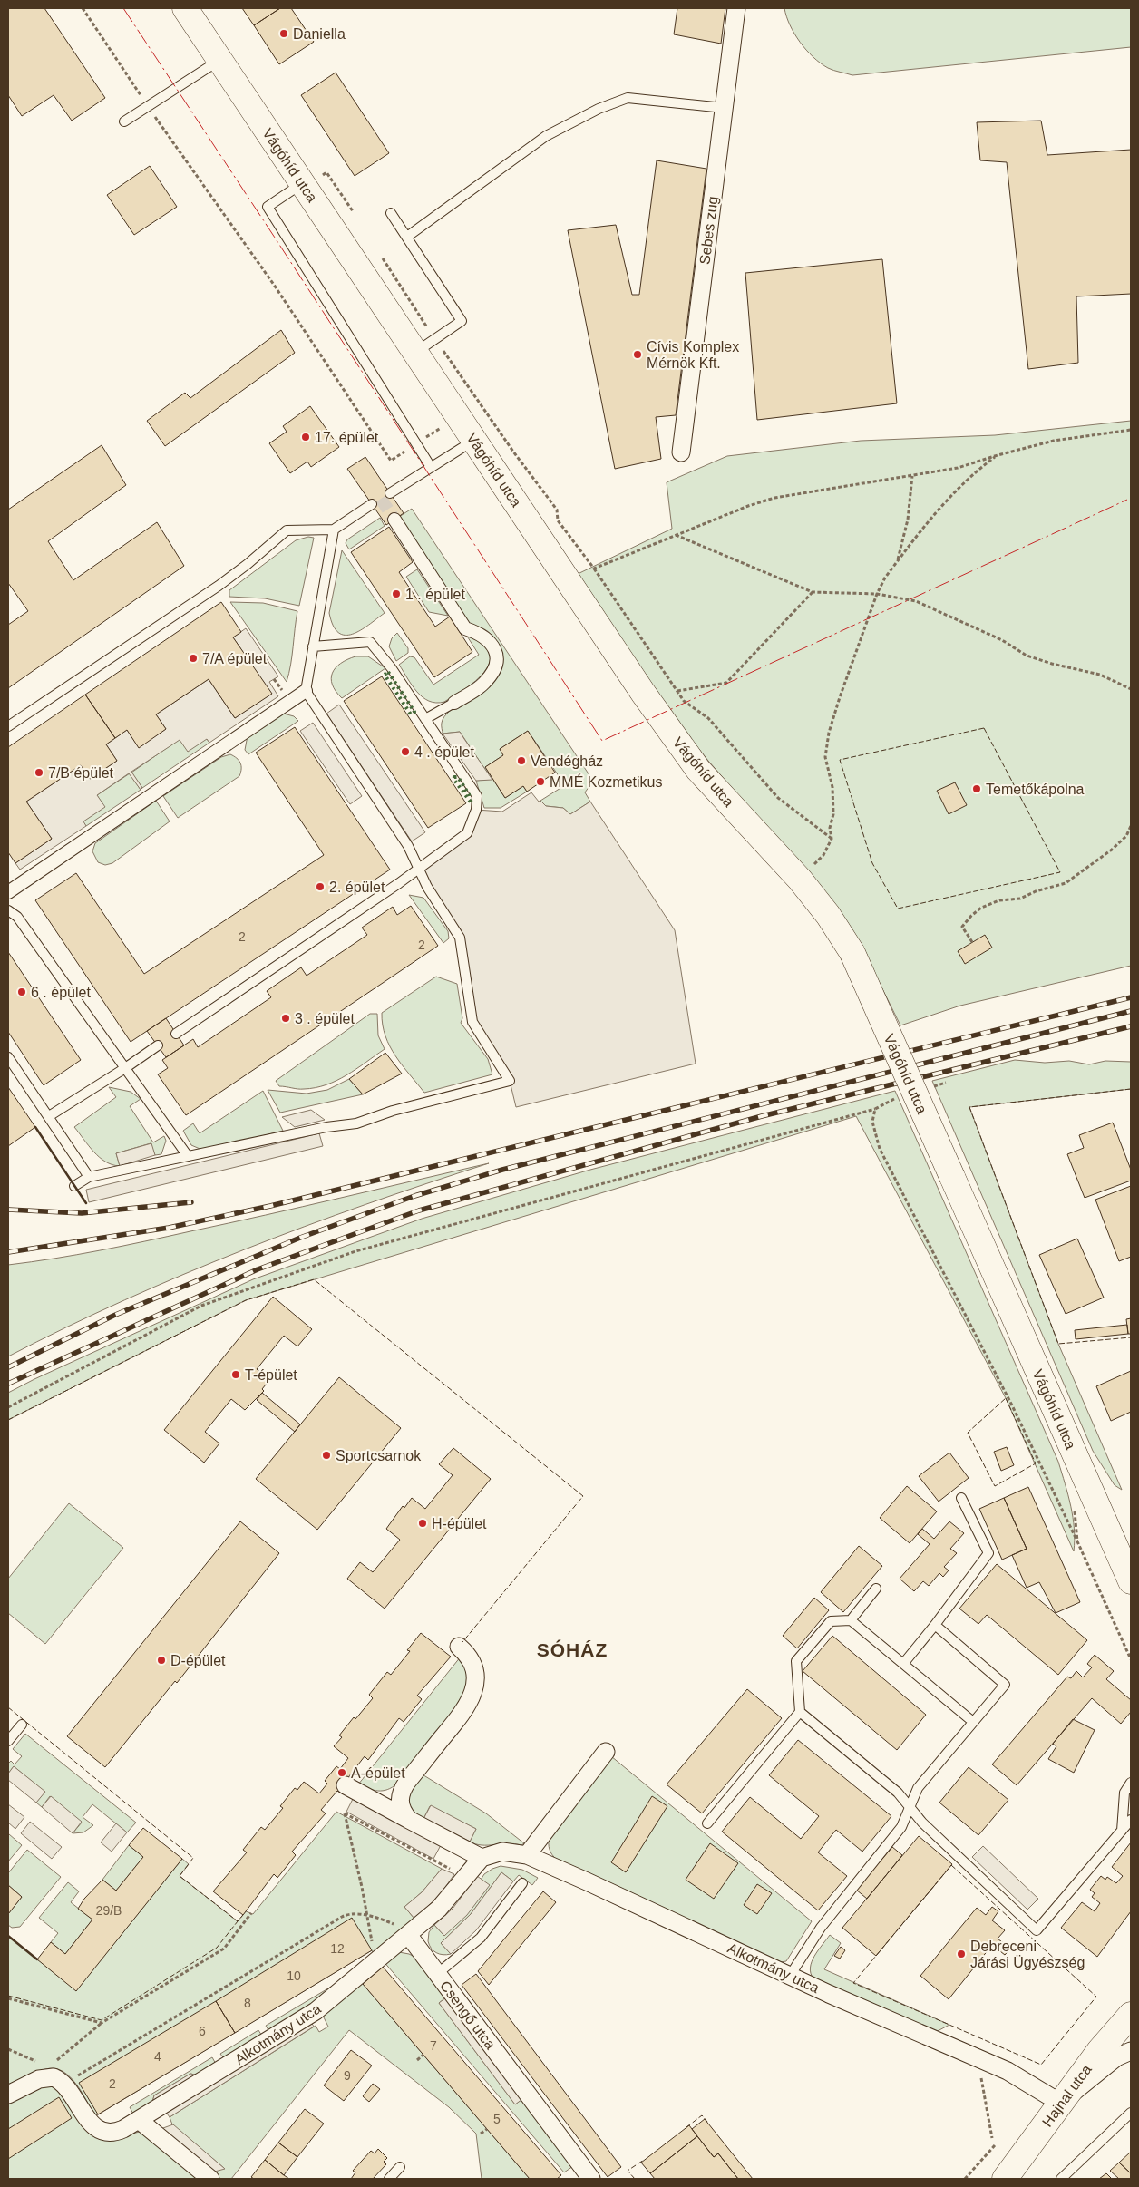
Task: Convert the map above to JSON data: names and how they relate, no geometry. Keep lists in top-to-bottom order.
{
  "streets": {
    "main road": ["Vágóhíd utca", "Hajnal utca"],
    "street": ["Sebes zug", "Alkotmány utca", "Csengő utca"]
  },
  "crossings": [
    ["Alkotmány utca", "Csengő utca"],
    ["Alkotmány utca", "Hajnal utca"]
  ],
  "districts": ["SÓHÁZ"],
  "places": [
    "Daniella",
    "Cívis Komplex Mérnök Kft.",
    "17. épület",
    "1 . épület",
    "7/A épület",
    "4 . épület",
    "Vendégház",
    "7/B épület",
    "MMÉ Kozmetikus",
    "Temetőkápolna",
    "2. épület",
    "6 . épület",
    "3 . épület",
    "T-épület",
    "Sportcsarnok",
    "H-épület",
    "D-épület",
    "A-épület",
    "Debreceni Járási Ügyészség"
  ],
  "house_numbers": [
    "2",
    "2",
    "29/B",
    "12",
    "10",
    "8",
    "6",
    "7",
    "4",
    "9",
    "2",
    "5"
  ]
}
